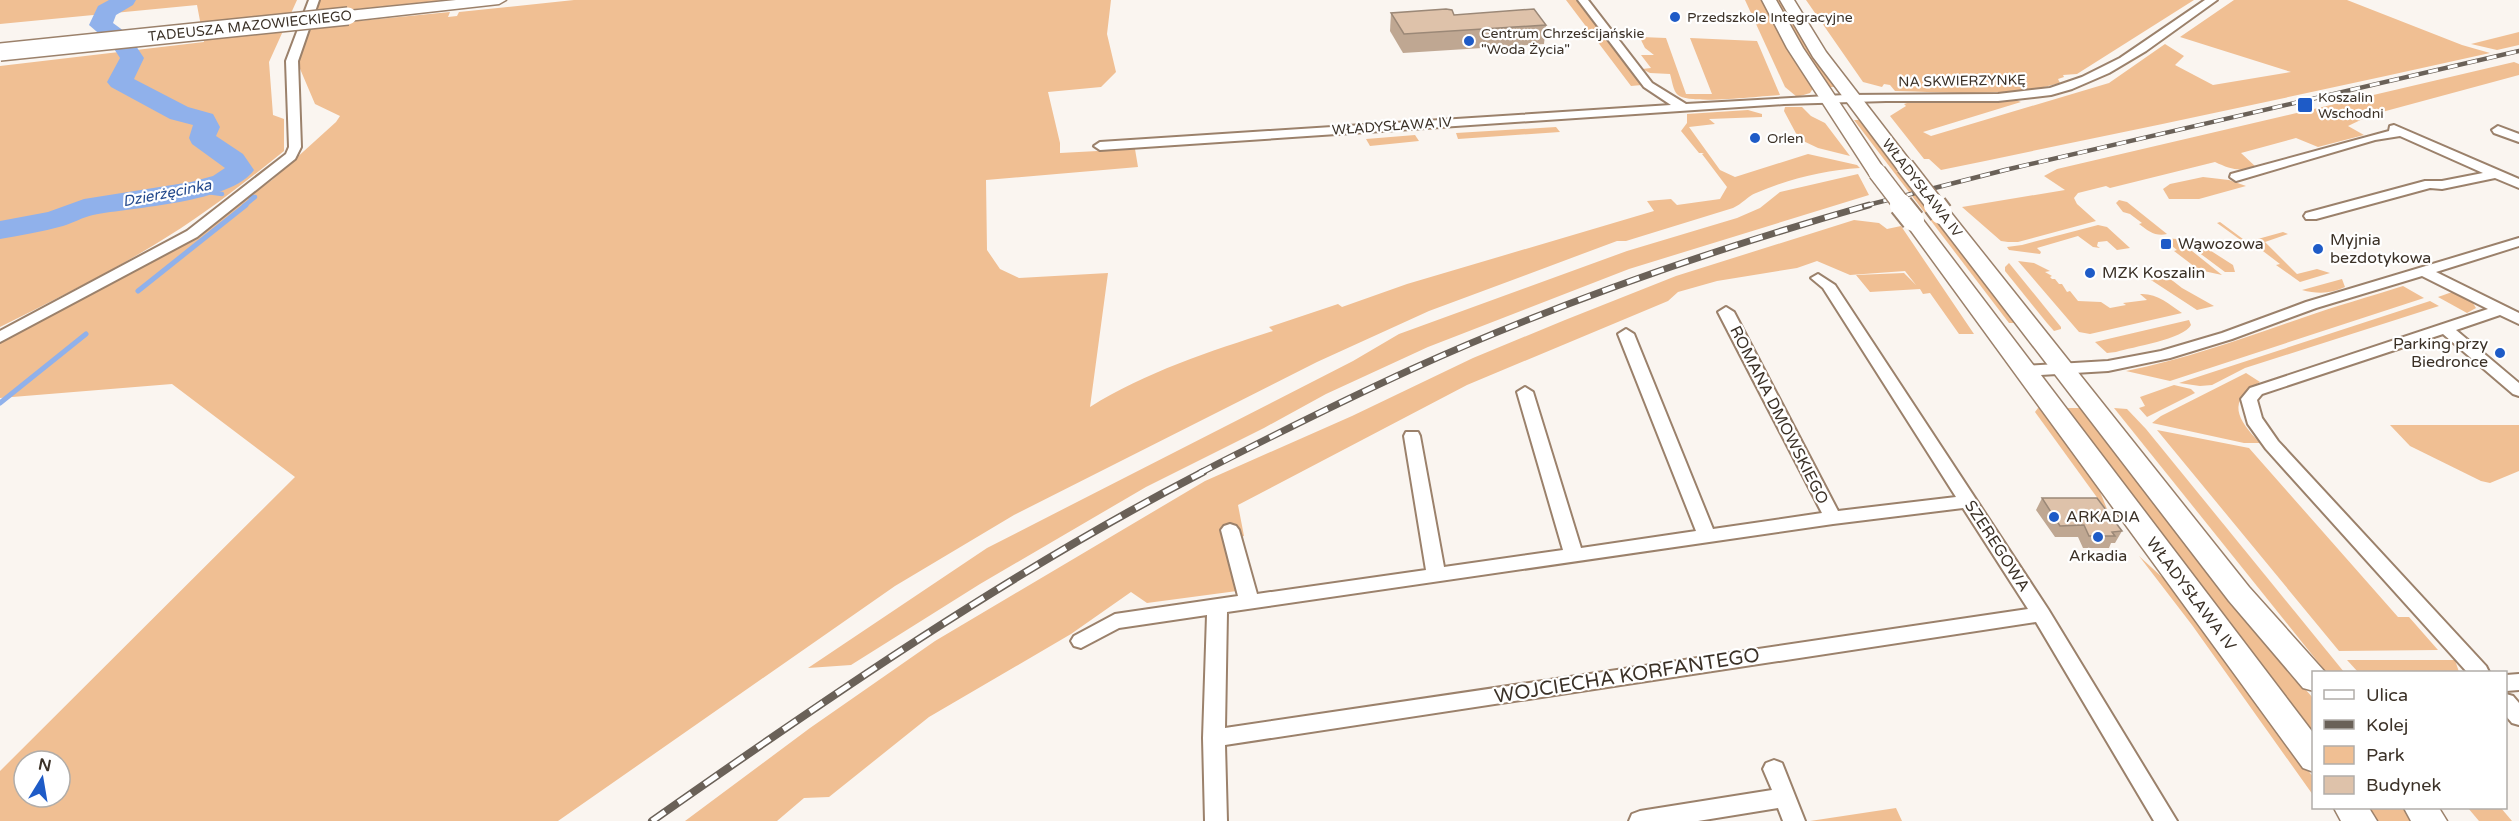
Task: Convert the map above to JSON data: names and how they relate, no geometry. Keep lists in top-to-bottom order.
{
  "streets": {
    "main road": ["TADEUSZA MAZOWIECKIEGO", "WŁADYSŁAWA IV"],
    "street": [
      "NA SKWIERZYNKĘ",
      "ROMANA DMOWSKIEGO",
      "SZEREGOWA",
      "WOJCIECHA KORFANTEGO"
    ]
  },
  "crossings": [
    ["NA SKWIERZYNKĘ", "WŁADYSŁAWA IV"],
    ["ROMANA DMOWSKIEGO", "SZEREGOWA"],
    ["SZEREGOWA", "WOJCIECHA KORFANTEGO"]
  ],
  "water": ["Dzierżęcinka"],
  "places": {
    "other": [
      "Przedszkole Integracyjne",
      "Centrum Chrześcijańskie \"Woda Życia\"",
      "Orlen",
      "Myjnia bezdotykowa",
      "MZK Koszalin",
      "Parking przy Biedronce",
      "ARKADIA",
      "Arkadia"
    ],
    "transit": ["Koszalin Wschodni", "Wąwozowa"]
  },
  "legend": [
    "Ulica",
    "Kolej",
    "Park",
    "Budynek"
  ],
  "north": "top"
}
